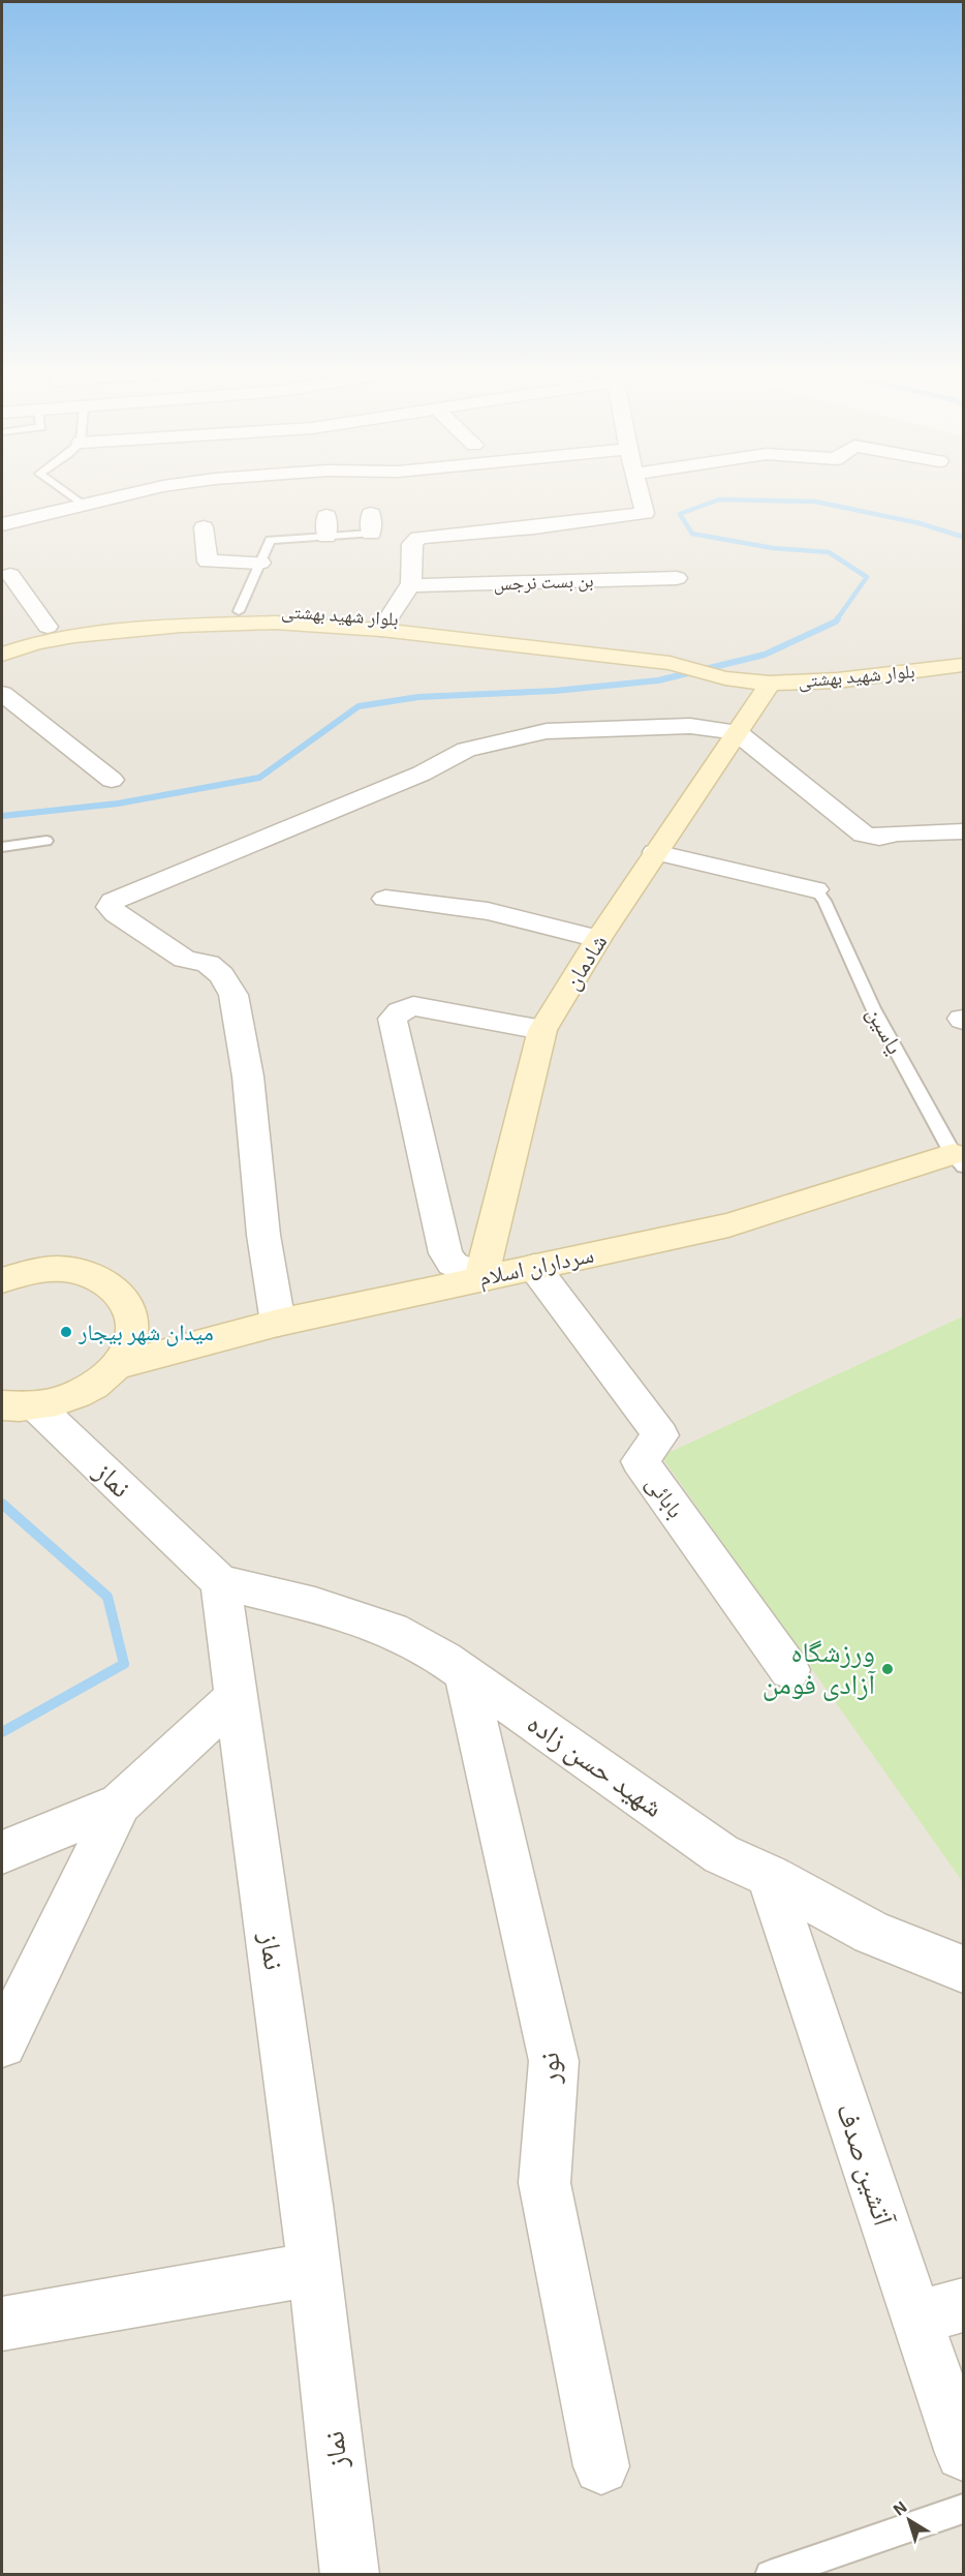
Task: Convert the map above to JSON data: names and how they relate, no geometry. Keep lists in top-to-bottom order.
{
  "streets": {
    "street": [
      "بن بست نرجس",
      "بلوار شهید بهشتی",
      "شادمان",
      "سرداران اسلام",
      "نماز",
      "بابائی",
      "شهید حسن زاده",
      "نور",
      "آتشین صدف"
    ],
    "lane": ["یاسین"]
  },
  "crossings": [
    ["بلوار شهید بهشتی", "شادمان"],
    ["شادمان", "سرداران اسلام"],
    ["یاسین", "سرداران اسلام"],
    ["سرداران اسلام", "بابائی"],
    ["نماز", "شهید حسن زاده"],
    ["شهید حسن زاده", "نور"],
    ["شهید حسن زاده", "آتشین صدف"]
  ],
  "places": ["میدان شهر بیجار", "ورزشگاه آزادی فومن"],
  "north": "top left"
}
